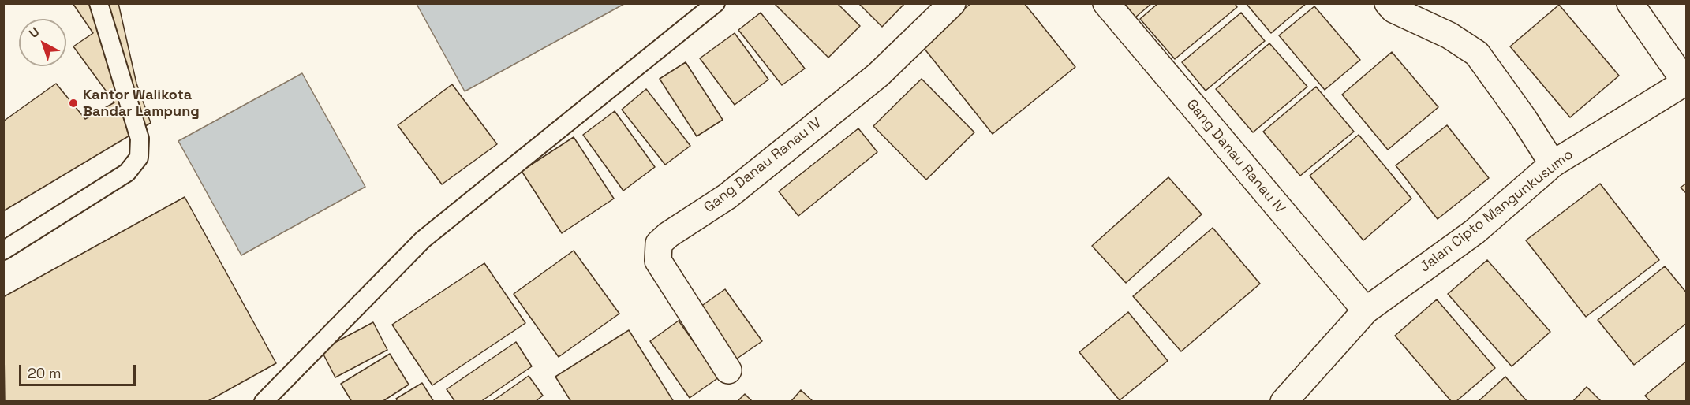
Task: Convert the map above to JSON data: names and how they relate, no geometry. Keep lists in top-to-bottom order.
{
  "streets": {
    "street": ["Gang Danau Ranau IV", "Jalan Cipto Mangunkusumo"]
  },
  "crossings": [
    ["Gang Danau Ranau IV", "Jalan Cipto Mangunkusumo"]
  ],
  "places": ["Kantor Walikota Bandar Lampung"],
  "scale_bar": "20 m",
  "north": "top left"
}
